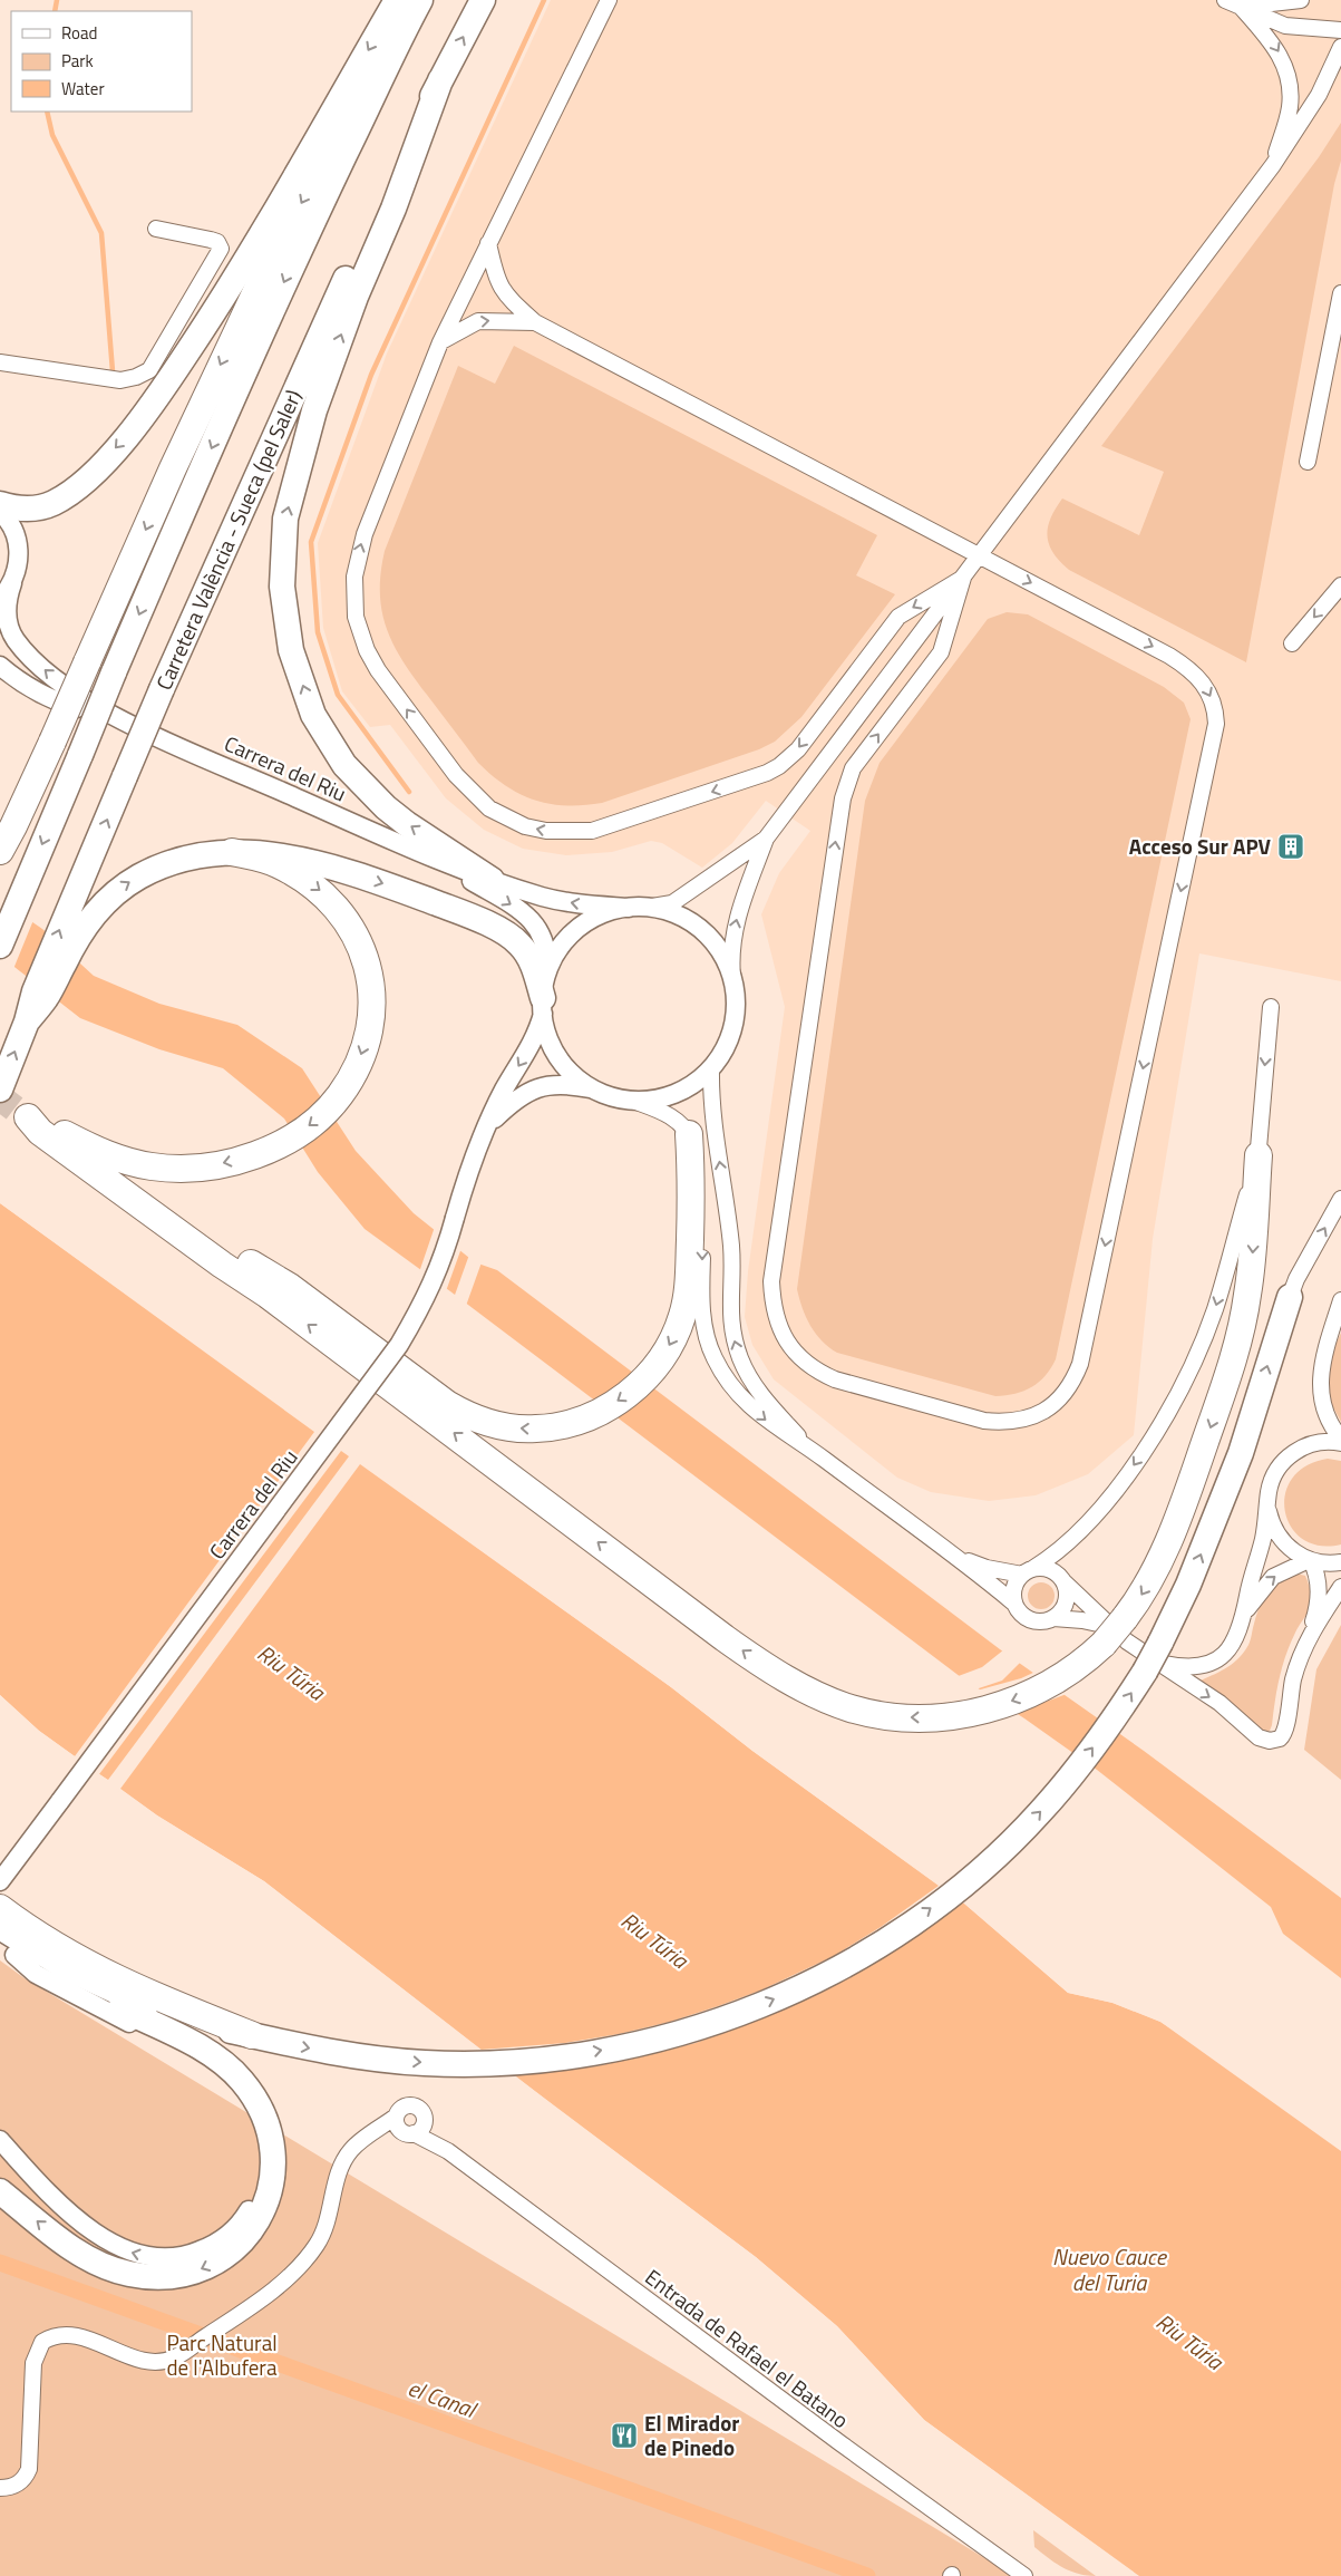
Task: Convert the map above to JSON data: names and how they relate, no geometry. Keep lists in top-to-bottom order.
{
  "streets": {
    "highway": ["Carretera València - Sueca (pel Saler)"],
    "street": ["Carrera del Riu", "Entrada de Rafael el Batano"]
  },
  "water": ["Riu Túria", "Nuevo Cauce del Turia", "el Canal"],
  "parks": ["Parc Natural de l'Albufera"],
  "places": {
    "building": ["Acceso Sur APV"],
    "restaurant": ["El Mirador de Pinedo"]
  },
  "legend": ["Road", "Park", "Water"]
}
